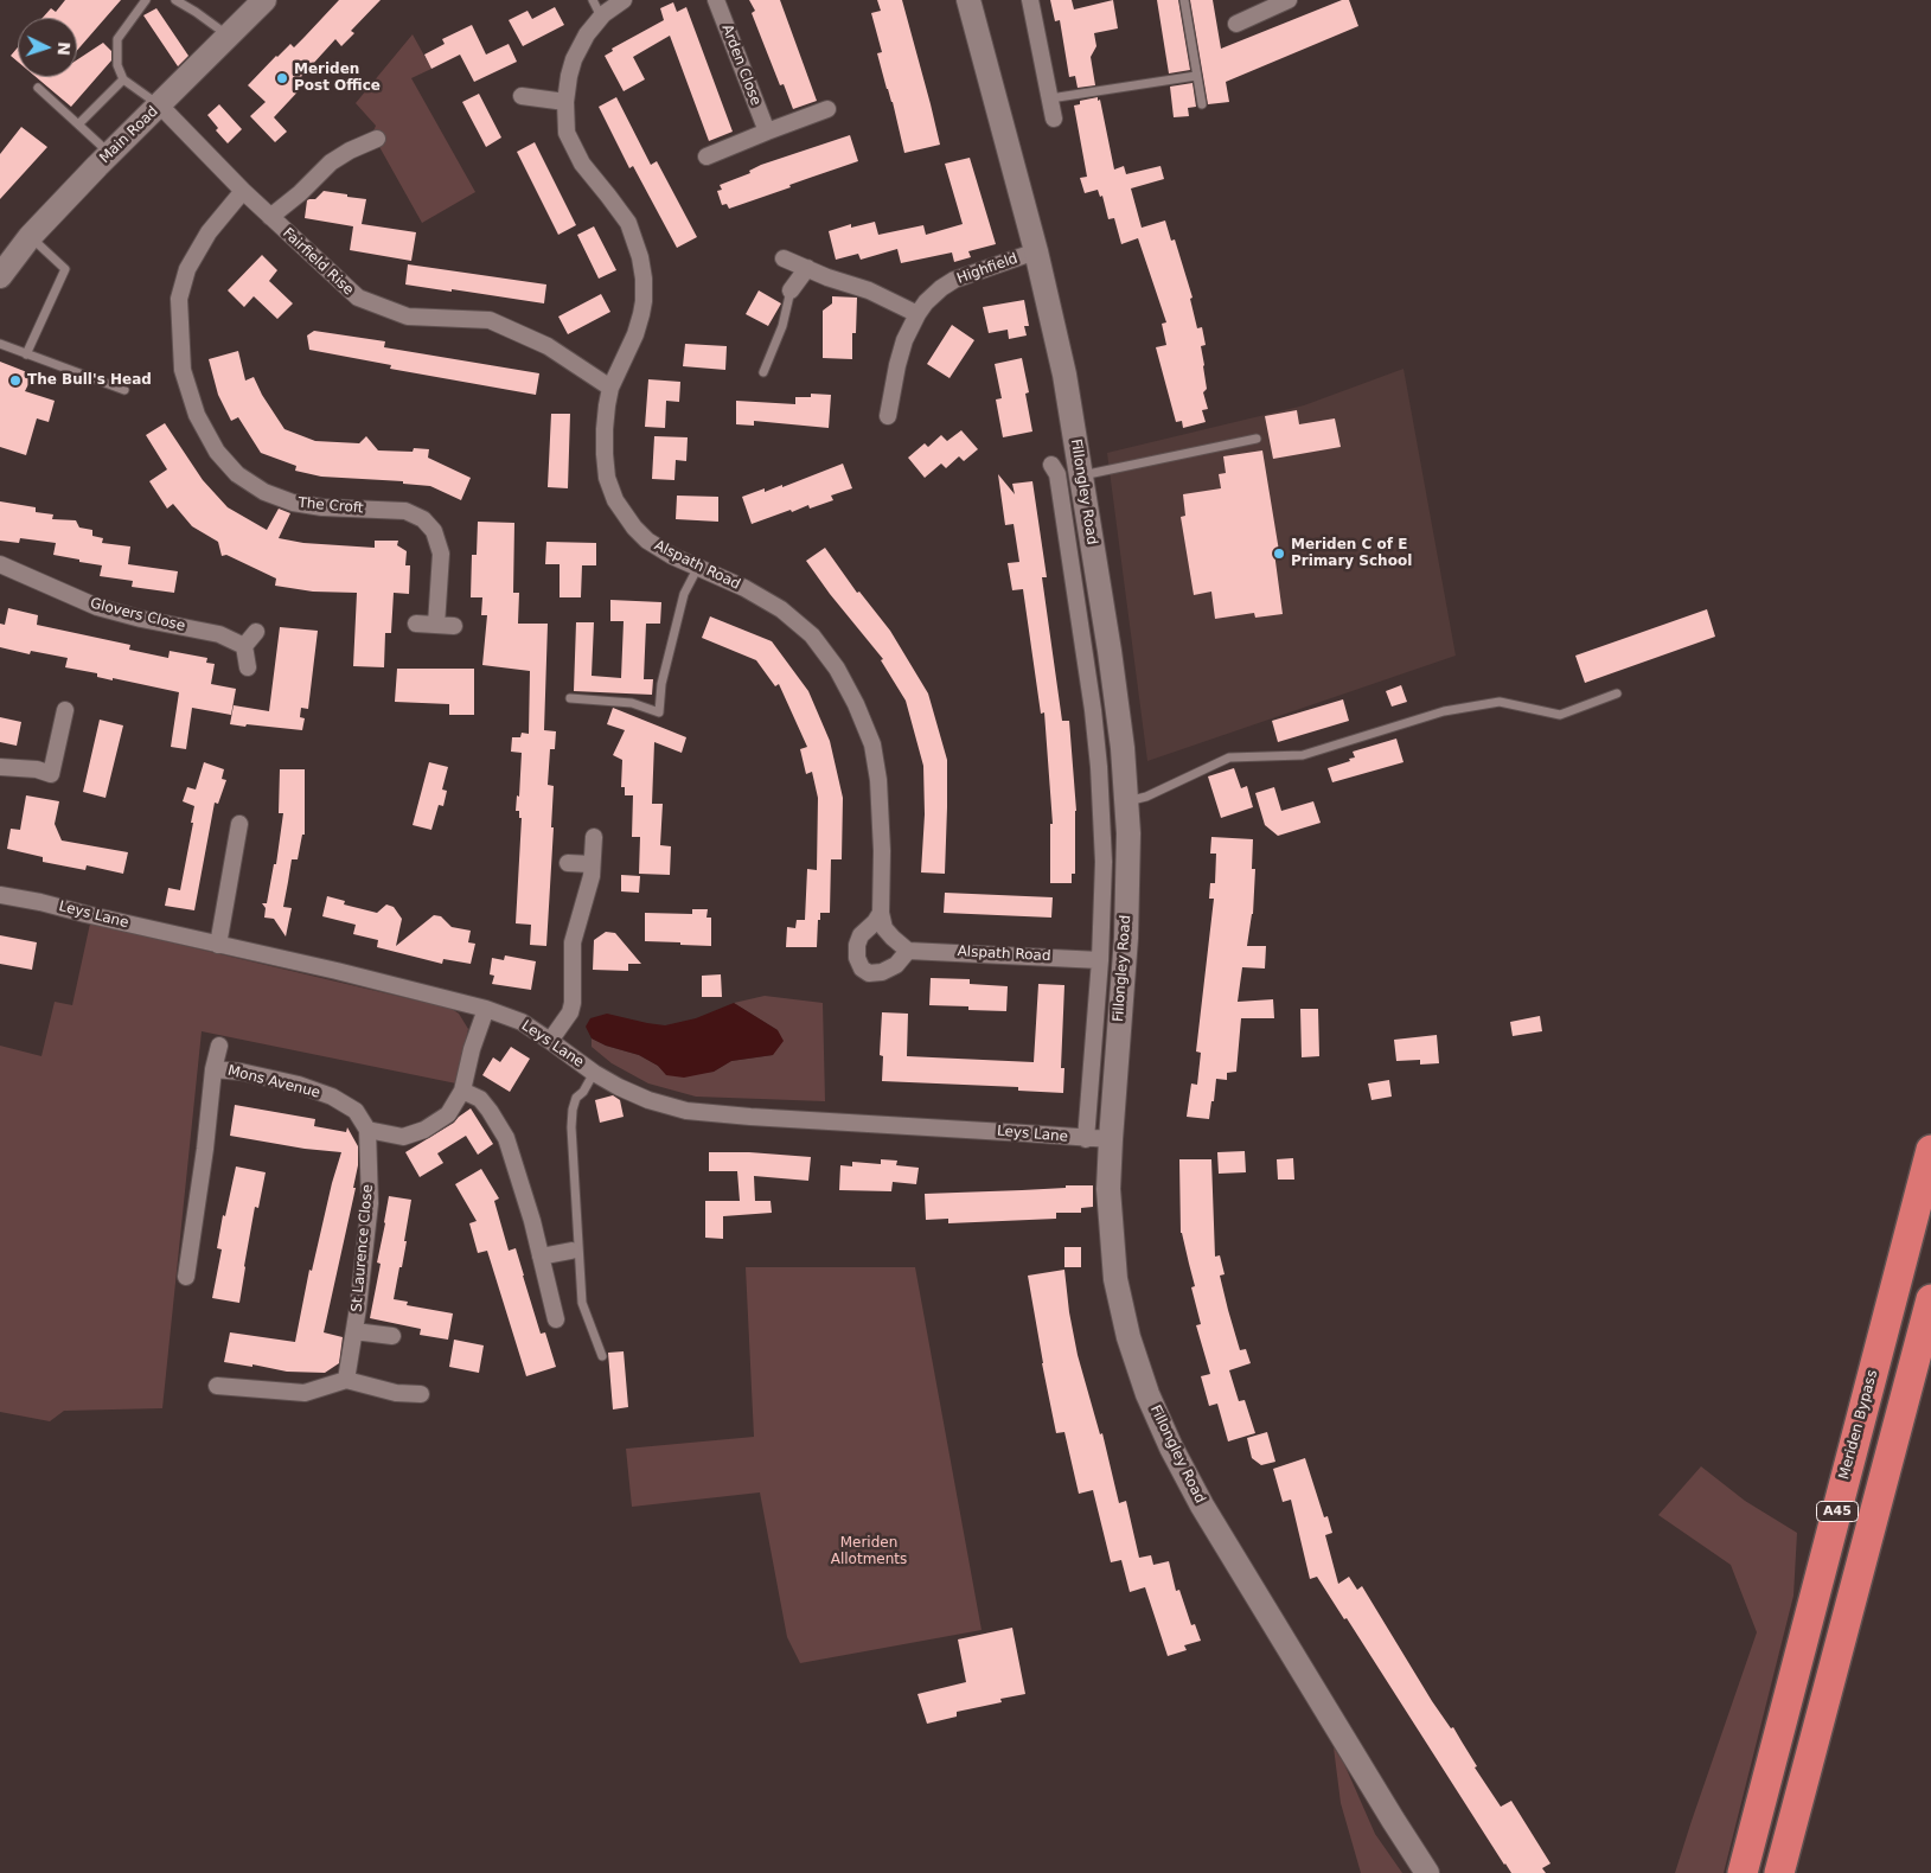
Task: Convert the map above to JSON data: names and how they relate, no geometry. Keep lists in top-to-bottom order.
{
  "streets": {
    "highway": ["Meriden Bypass", "A45"],
    "main road": ["Main Road", "Fillongley Road"],
    "street": [
      "Arden Close",
      "Fairfield Rise",
      "Highfield",
      "The Croft",
      "Alspath Road",
      "Glovers Close",
      "Leys Lane",
      "Mons Avenue",
      "St Laurence Close"
    ]
  },
  "crossings": [
    ["Main Road", "Fairfield Rise"],
    ["Fairfield Rise", "The Croft"],
    ["Fairfield Rise", "Alspath Road"],
    ["Highfield", "Fillongley Road"],
    ["Fillongley Road", "Alspath Road"],
    ["Fillongley Road", "Leys Lane"],
    ["Mons Avenue", "St Laurence Close"]
  ],
  "parks": ["Meriden Allotments"],
  "places": ["Meriden Post Office", "The Bull's Head", "Meriden C of E Primary School"],
  "north": "right"
}
